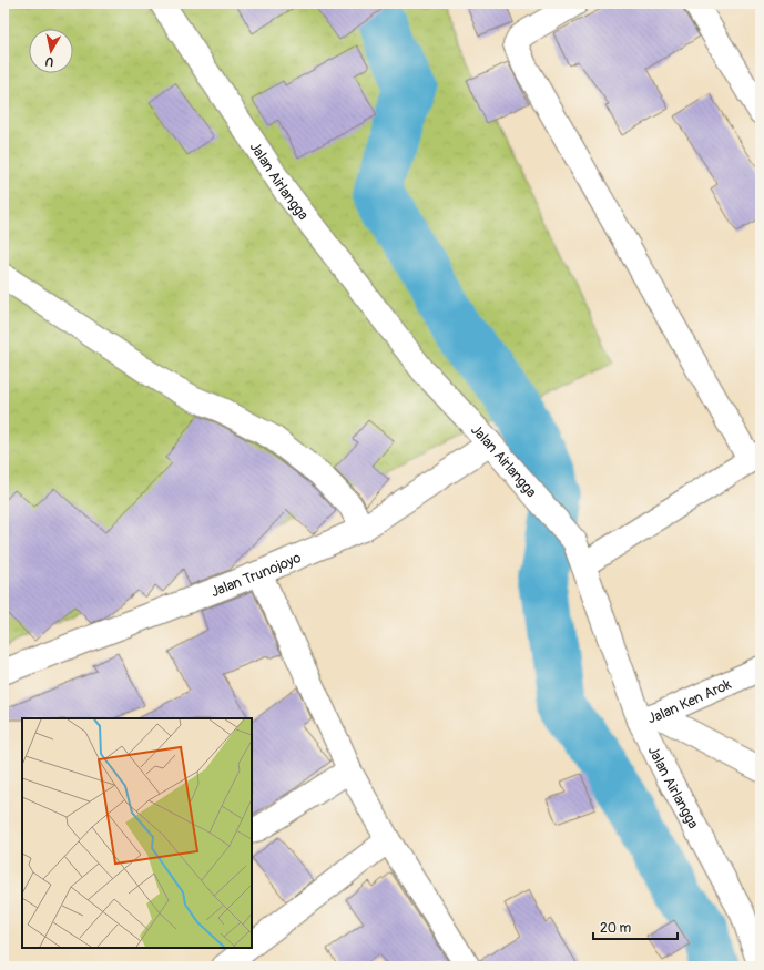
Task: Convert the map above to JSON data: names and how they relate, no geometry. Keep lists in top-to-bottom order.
{
  "streets": {
    "street": ["Jalan Airlangga", "Jalan Trunojoyo", "Jalan Ken Arok"]
  },
  "crossings": [
    ["Jalan Airlangga", "Jalan Trunojoyo"],
    ["Jalan Airlangga", "Jalan Ken Arok"]
  ],
  "scale_bar": "20 m",
  "north": "bottom"
}
